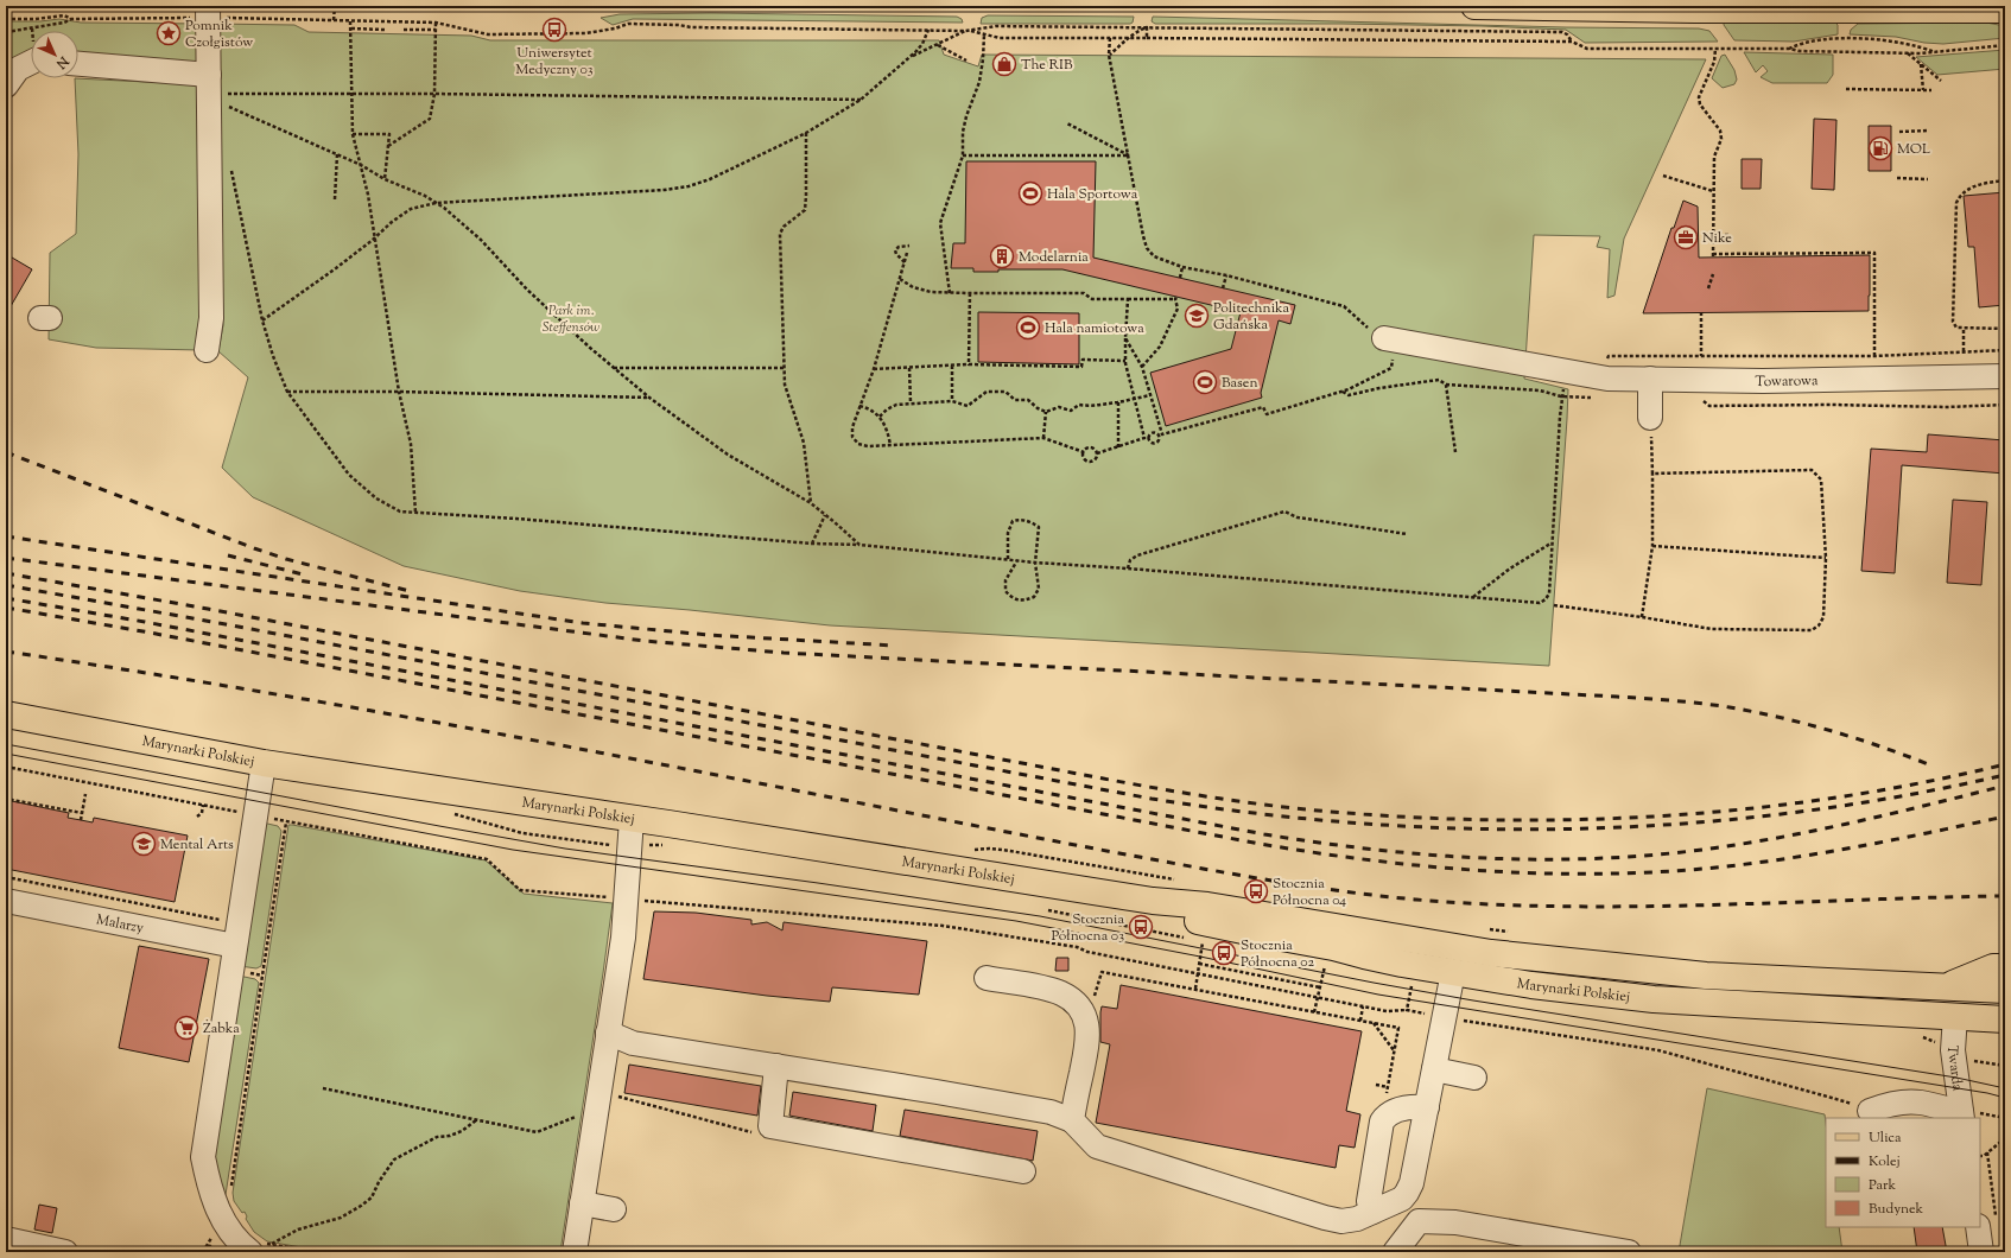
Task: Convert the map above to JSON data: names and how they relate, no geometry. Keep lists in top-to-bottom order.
{
  "streets": {
    "main road": ["Marynarki Polskiej"],
    "street": ["Towarowa", "Malarzy", "Twarda"]
  },
  "crossings": [
    ["Marynarki Polskiej", "Twarda"]
  ],
  "parks": ["Park im. Steffensów"],
  "places": {
    "bus stop": [
      "Uniwersytet Medyczny 03",
      "Stocznia Północna 04",
      "Stocznia Północna 03",
      "Stocznia Północna 02"
    ],
    "place": ["Pomnik Czołgistów"],
    "shop": ["The RIB"],
    "fuel station": ["MOL"],
    "sports": ["Hala Sportowa", "Hala namiotowa", "Basen"],
    "office": ["Nike"],
    "building": ["Modelarnia"],
    "school or university": ["Politechnika Gdańska", "Mental Arts"],
    "supermarket": ["Żabka"]
  },
  "legend": [
    "Ulica",
    "Kolej",
    "Park",
    "Budynek"
  ],
  "north": "bottom right"
}
